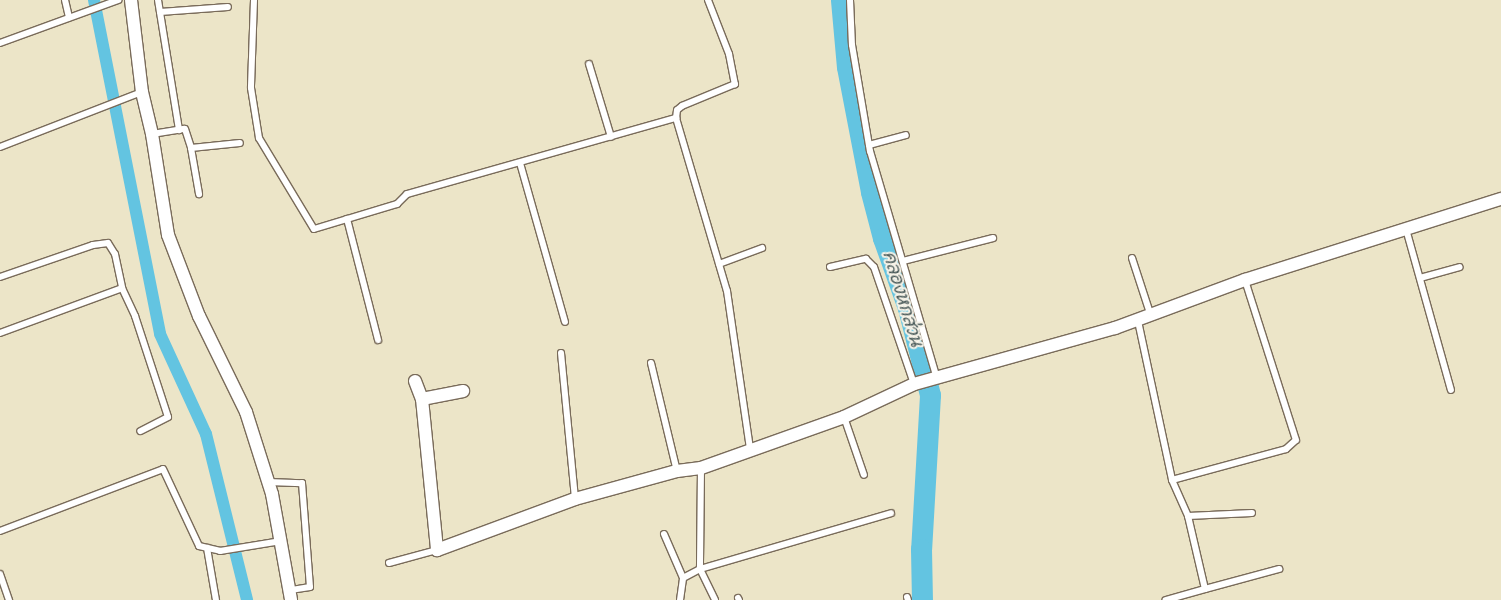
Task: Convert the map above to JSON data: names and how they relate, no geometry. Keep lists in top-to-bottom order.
{
  "water": ["คลองหกส่วน"]
}
